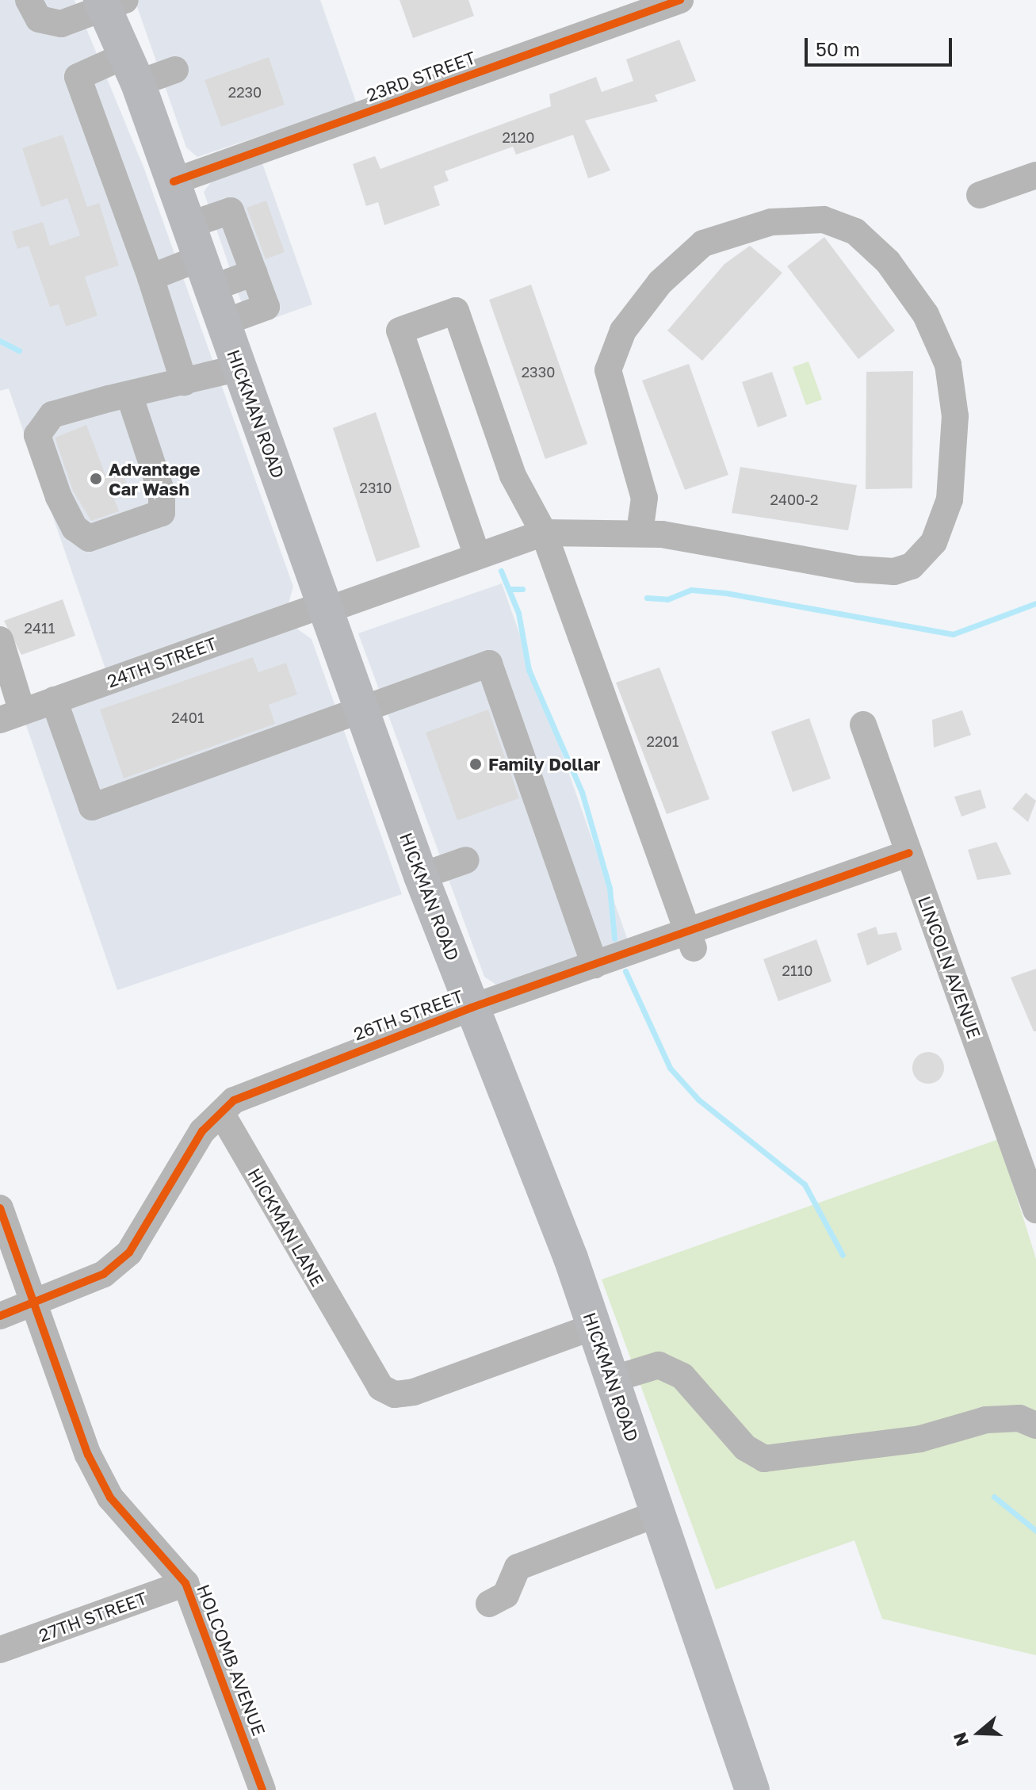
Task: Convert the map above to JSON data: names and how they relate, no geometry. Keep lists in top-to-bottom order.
{
  "streets": {
    "main road": ["HICKMAN ROAD"],
    "street": [
      "23RD STREET",
      "24TH STREET",
      "LINCOLN AVENUE",
      "26TH STREET",
      "HICKMAN LANE",
      "27TH STREET",
      "HOLCOMB AVENUE"
    ]
  },
  "crossings": [
    ["23RD STREET", "HICKMAN ROAD"],
    ["HICKMAN ROAD", "24TH STREET"],
    ["HICKMAN ROAD", "26TH STREET"],
    ["HICKMAN ROAD", "HICKMAN LANE"],
    ["LINCOLN AVENUE", "26TH STREET"],
    ["26TH STREET", "HICKMAN LANE"],
    ["26TH STREET", "HOLCOMB AVENUE"],
    ["27TH STREET", "HOLCOMB AVENUE"]
  ],
  "places": ["Advantage Car Wash", "Family Dollar"],
  "house_numbers": [
    "2230",
    "2120",
    "2330",
    "2310",
    "2400-2",
    "2411",
    "2401",
    "2201",
    "2110"
  ],
  "scale_bar": "50 m",
  "north": "left"
}
